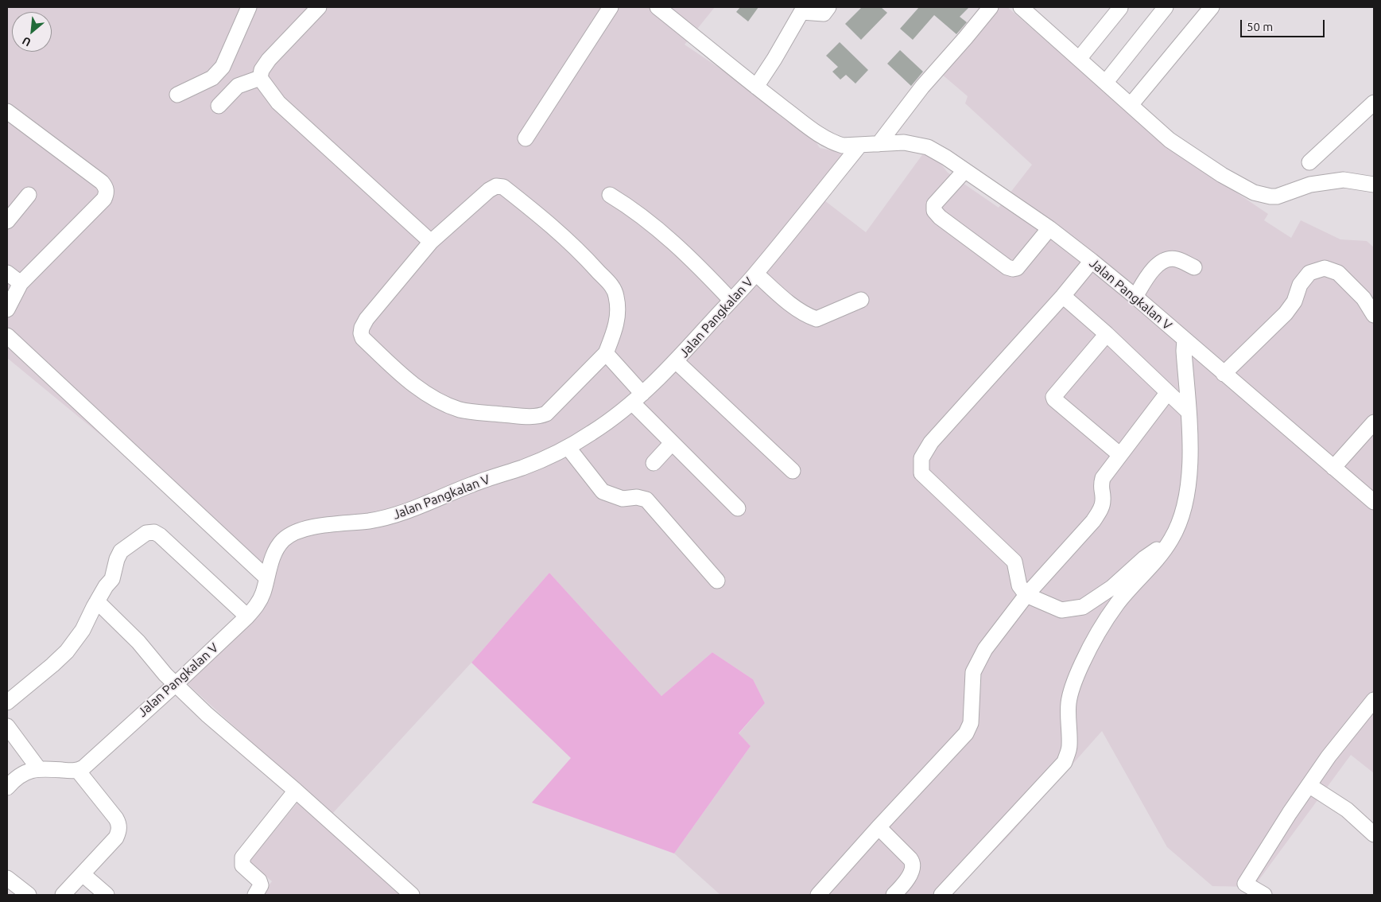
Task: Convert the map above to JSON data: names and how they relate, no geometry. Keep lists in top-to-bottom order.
{
  "streets": {
    "street": ["Jalan Pangkalan V"]
  },
  "scale_bar": "50 m",
  "north": "bottom left"
}
